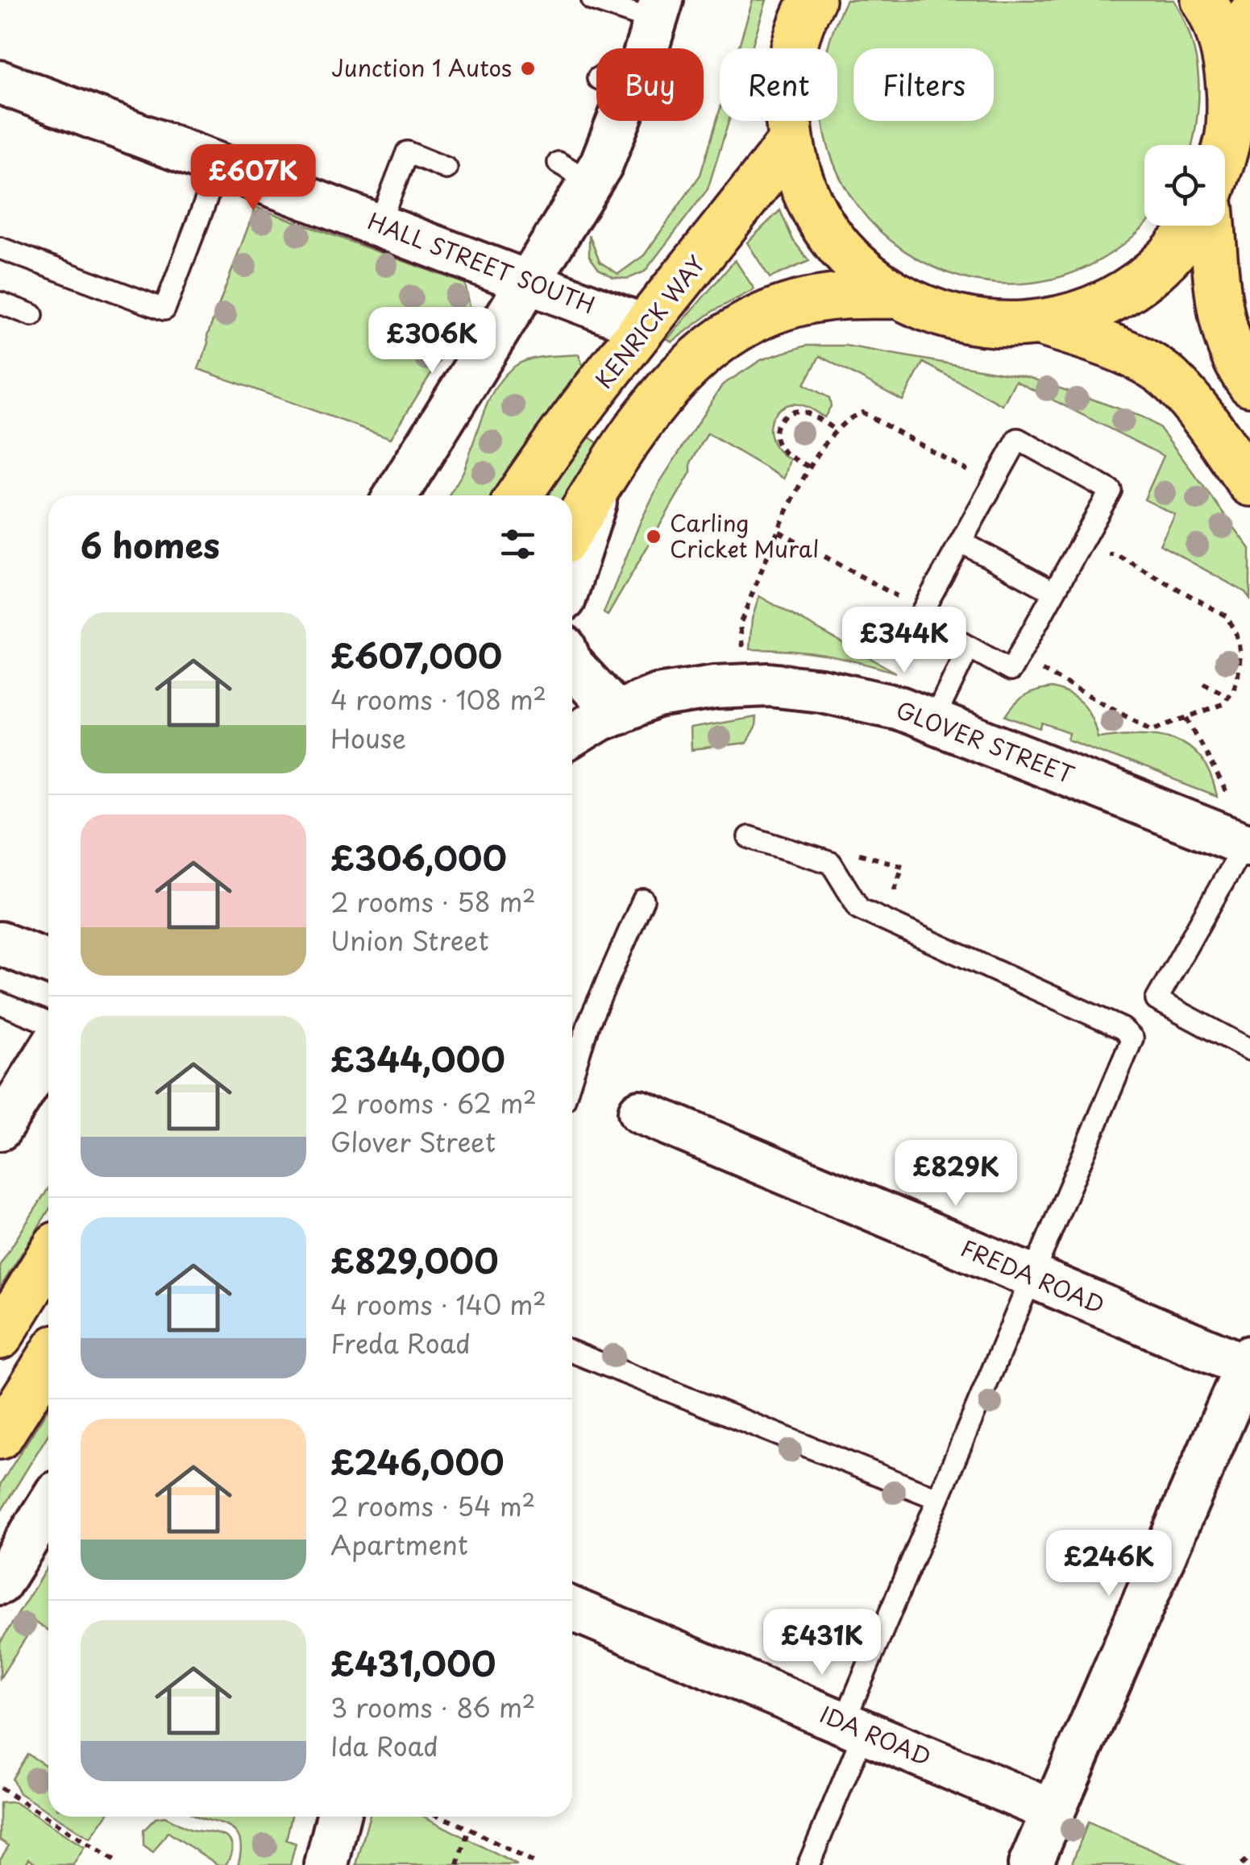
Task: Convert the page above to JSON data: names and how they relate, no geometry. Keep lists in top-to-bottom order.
{
  "streets": {
    "main road": ["KENRICK WAY"],
    "street": [
      "HALL STREET SOUTH",
      "GLOVER STREET",
      "FREDA ROAD",
      "IDA ROAD"
    ]
  },
  "crossings": [
    ["HALL STREET SOUTH", "KENRICK WAY"]
  ],
  "places": ["Junction 1 Autos", "Carling Cricket Mural"],
  "page": {
    "chip": ["Buy", "Rent", "Filters"],
    "price": [
      "£607K",
      "£306K",
      "£344K",
      "£829K",
      "£246K",
      "£431K"
    ],
    "heading": "6 homes",
    "list": [
      {
        "name": "£607,000",
        "note": "4 rooms · 108 m² · House"
      },
      {
        "name": "£306,000",
        "note": "2 rooms · 58 m² · Union Street"
      },
      {
        "name": "£344,000",
        "note": "2 rooms · 62 m² · Glover Street"
      },
      {
        "name": "£829,000",
        "note": "4 rooms · 140 m² · Freda Road"
      },
      {
        "name": "£246,000",
        "note": "2 rooms · 54 m² · Apartment"
      },
      {
        "name": "£431,000",
        "note": "3 rooms · 86 m² · Ida Road"
      }
    ]
  }
}
